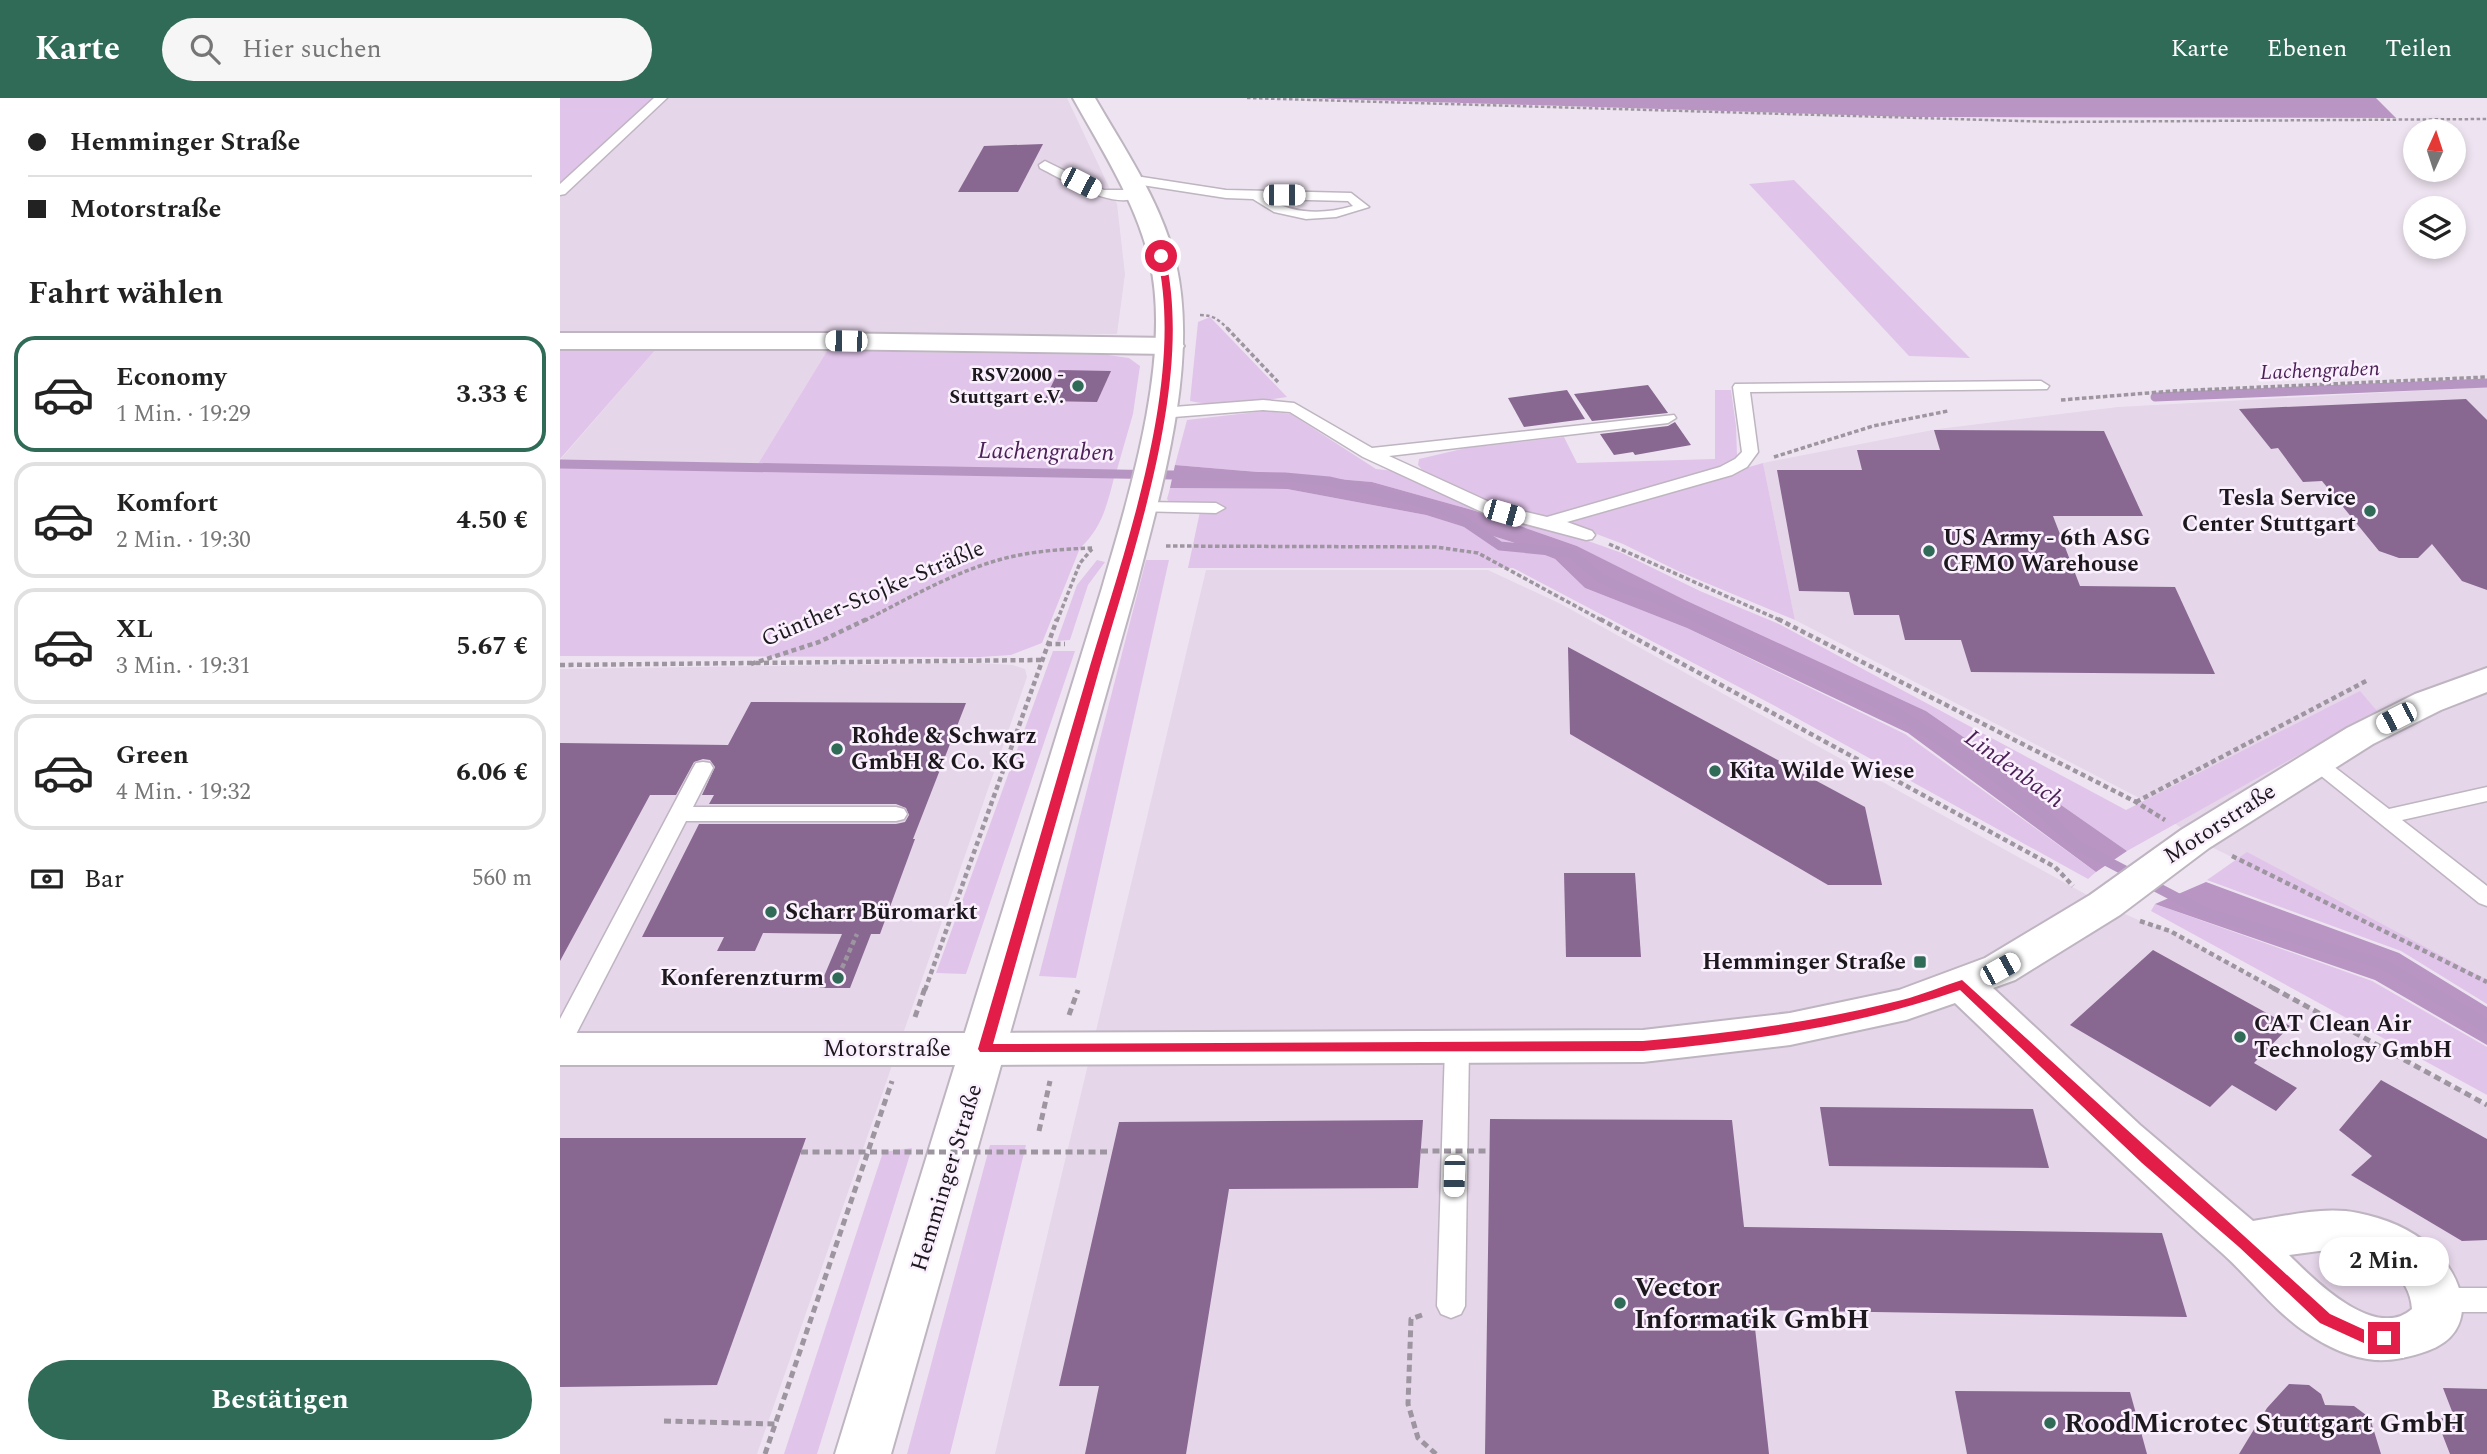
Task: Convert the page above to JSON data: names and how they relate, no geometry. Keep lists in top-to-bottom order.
{
  "streets": {
    "street": ["Motorstraße", "Hemminger Straße"],
    "path": ["Günther-Stojke-Sträßle"]
  },
  "crossings": [
    ["Motorstraße", "Hemminger Straße"]
  ],
  "water": ["Lachengraben", "Lindenbach"],
  "places": {
    "other": [
      "RSV2000 - Stuttgart e.V.",
      "Tesla Service Center Stuttgart",
      "US Army - 6th ASG CFMO Warehouse",
      "Rohde & Schwarz GmbH & Co. KG",
      "Kita Wilde Wiese",
      "Scharr Büromarkt",
      "Konferenzturm",
      "CAT Clean Air Technology GmbH",
      "Vector Informatik GmbH",
      "RoodMicrotec Stuttgart GmbH"
    ],
    "transit": ["Hemminger Straße"]
  },
  "north": "top",
  "page": {
    "header": "Karte",
    "search": "Hier suchen",
    "nav": ["Karte", "Ebenen", "Teilen"],
    "banner": ["Hemminger Straße", "Motorstraße"],
    "heading": "Fahrt wählen",
    "list": [
      {
        "name": "Economy",
        "note": "1 Min. · 19:29",
        "value": "3.33 €"
      },
      {
        "name": "Komfort",
        "note": "2 Min. · 19:30",
        "value": "4.50 €"
      },
      {
        "name": "XL",
        "note": "3 Min. · 19:31",
        "value": "5.67 €"
      },
      {
        "name": "Green",
        "note": "4 Min. · 19:32",
        "value": "6.06 €"
      }
    ],
    "pay": ["Bar", "560 m"],
    "bubble": "2 Min.",
    "buttons": "Bestätigen"
  }
}
